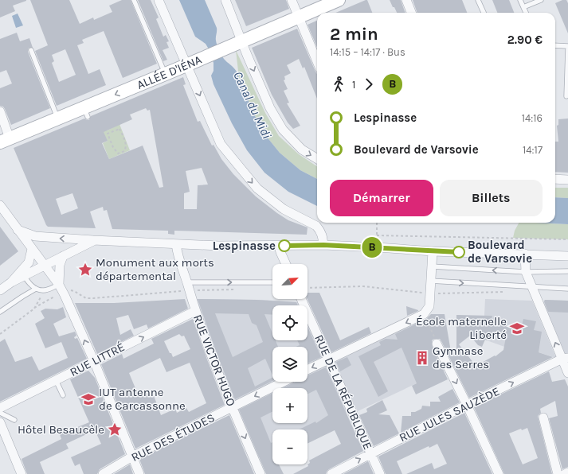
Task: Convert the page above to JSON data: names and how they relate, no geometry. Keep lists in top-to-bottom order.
{
  "streets": {
    "main road": ["ALLÉE D'IÉNA"],
    "street": [
      "RUE LITTRÉ",
      "RUE VICTOR HUGO",
      "RUE DE LA RÉPUBLIQUE",
      "RUE JULES SAUZÈDE",
      "RUE DES ÉTUDES"
    ]
  },
  "crossings": [
    ["RUE LITTRÉ", "RUE VICTOR HUGO"],
    ["RUE VICTOR HUGO", "RUE DES ÉTUDES"],
    ["RUE DE LA RÉPUBLIQUE", "RUE JULES SAUZÈDE"]
  ],
  "one_way": ["RUE LITTRÉ", "RUE JULES SAUZÈDE"],
  "water": ["Canal du Midi"],
  "places": {
    "other": ["Lespinasse", "Boulevard de Varsovie"],
    "place": ["Monument aux morts départemental", "Hôtel Besaucèle"],
    "school or university": ["École maternelle Liberté", "IUT antenne de Carcassonne"],
    "building": ["Gymnase des Serres"]
  },
  "lines": ["bus line B"],
  "north": "top right",
  "page": {
    "on_map": "B",
    "heading": ["2 min", "14:15 – 14:17 · Bus", "2.90 €"],
    "legs": ["1", "B"],
    "list": [
      {
        "name": "Lespinasse",
        "value": "14:16"
      },
      {
        "name": "Boulevard de Varsovie",
        "value": "14:17"
      }
    ],
    "buttons": ["Démarrer", "Billets"],
    "map_buttons": ["+", "−"]
  }
}
